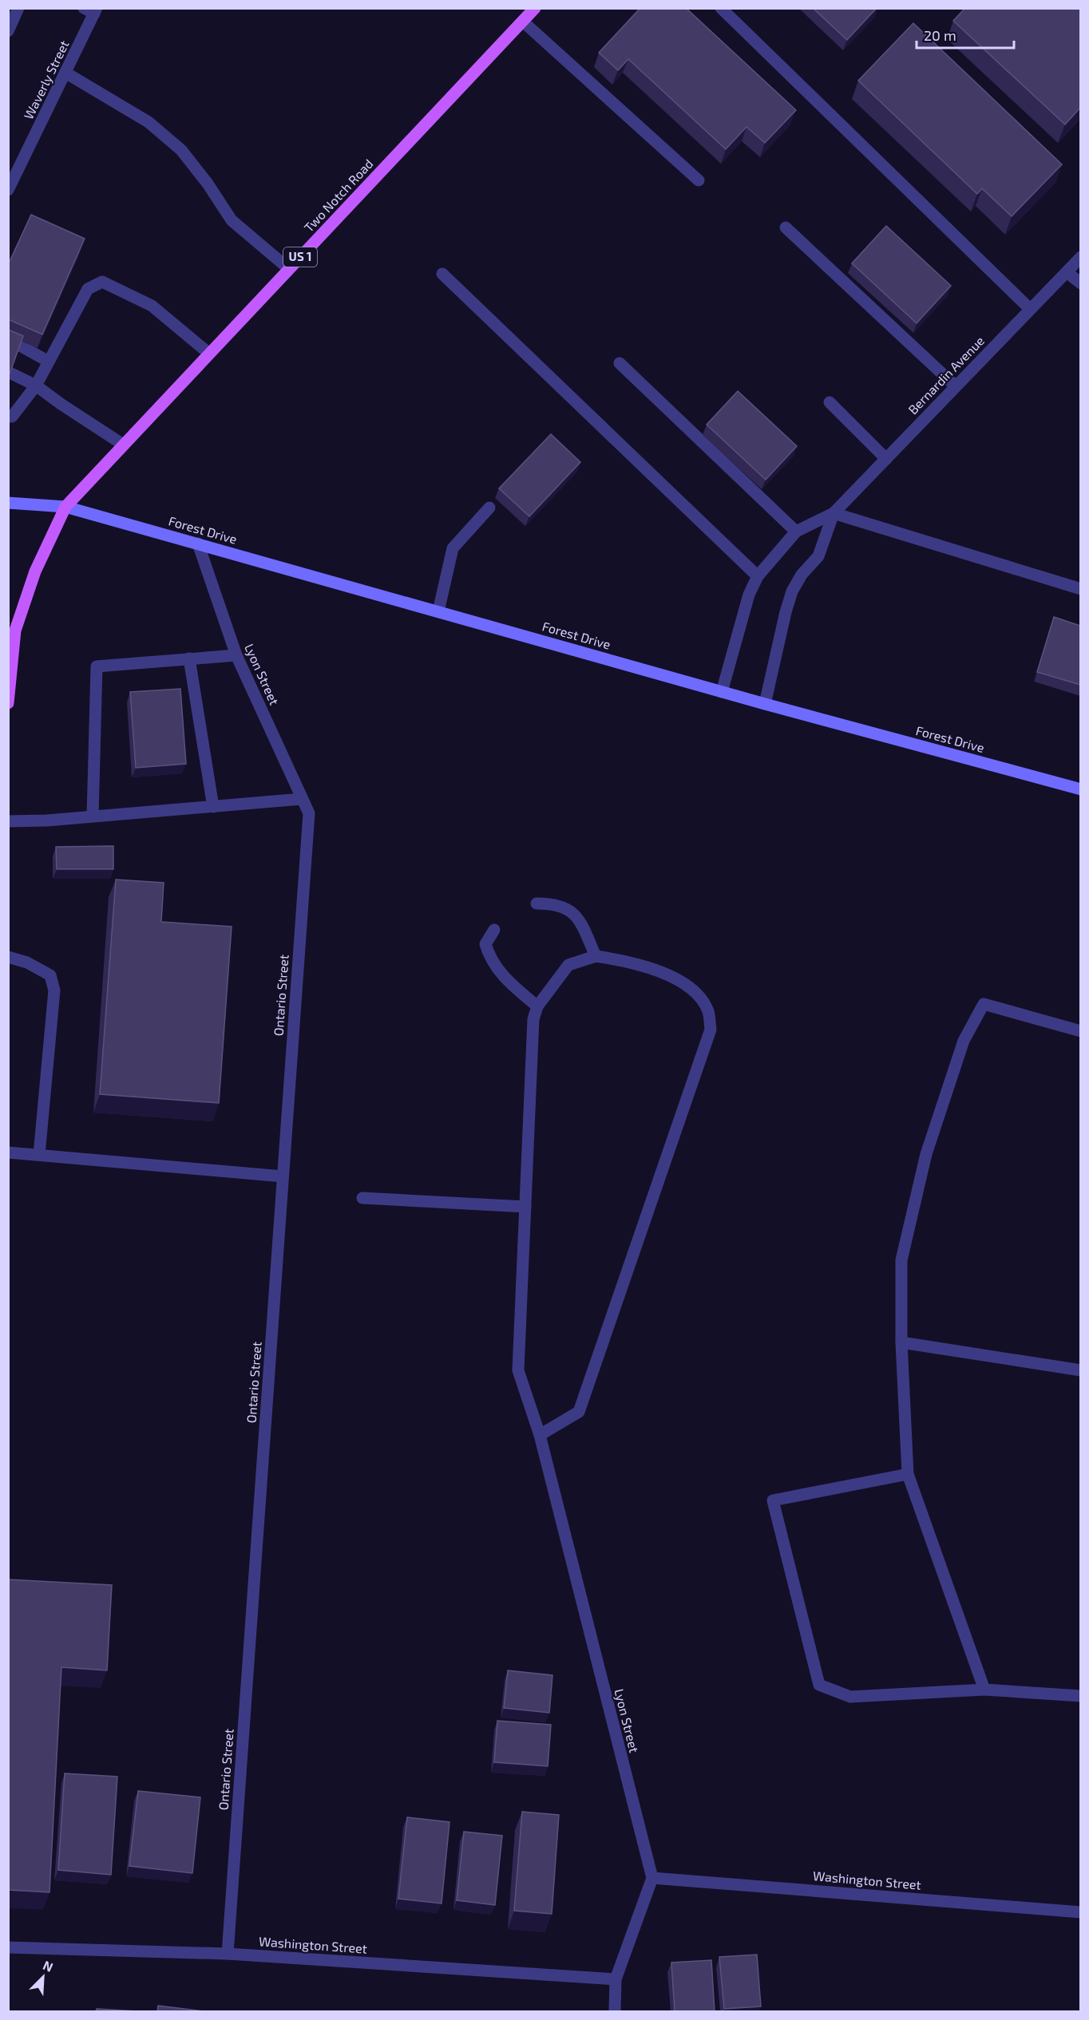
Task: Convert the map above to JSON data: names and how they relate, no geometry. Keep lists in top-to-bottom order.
{
  "streets": {
    "main road": ["Two Notch Road", "US 1", "Forest Drive"],
    "street": [
      "Waverly Street",
      "Bernardin Avenue",
      "Lyon Street",
      "Ontario Street",
      "Washington Street"
    ]
  },
  "crossings": [
    ["Two Notch Road", "US 1"],
    ["Two Notch Road", "Forest Drive"],
    ["US 1", "Forest Drive"],
    ["Bernardin Avenue", "Forest Drive"],
    ["Forest Drive", "Lyon Street"],
    ["Lyon Street", "Ontario Street"],
    ["Lyon Street", "Washington Street"],
    ["Ontario Street", "Washington Street"]
  ],
  "scale_bar": "20 m",
  "north": "top right"
}
